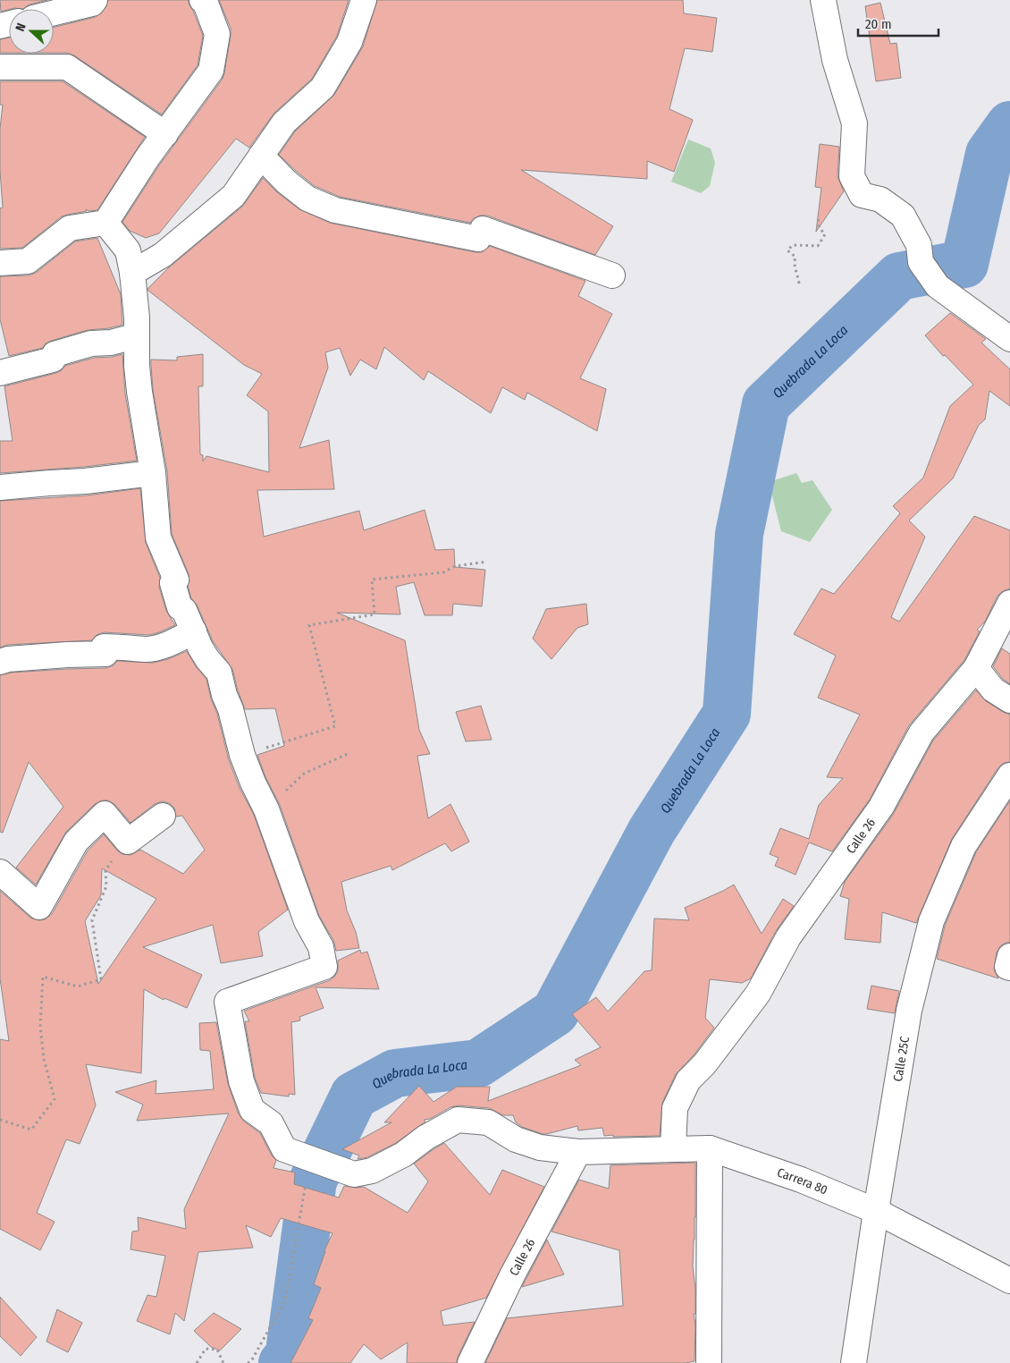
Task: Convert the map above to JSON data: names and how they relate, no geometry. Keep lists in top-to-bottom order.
{
  "streets": {
    "street": ["Calle 26", "Calle 25C", "Carrera 80"]
  },
  "crossings": [
    ["Calle 26", "Carrera 80"],
    ["Calle 25C", "Carrera 80"]
  ],
  "water": ["Quebrada La Loca"],
  "scale_bar": "20 m",
  "north": "left"
}
